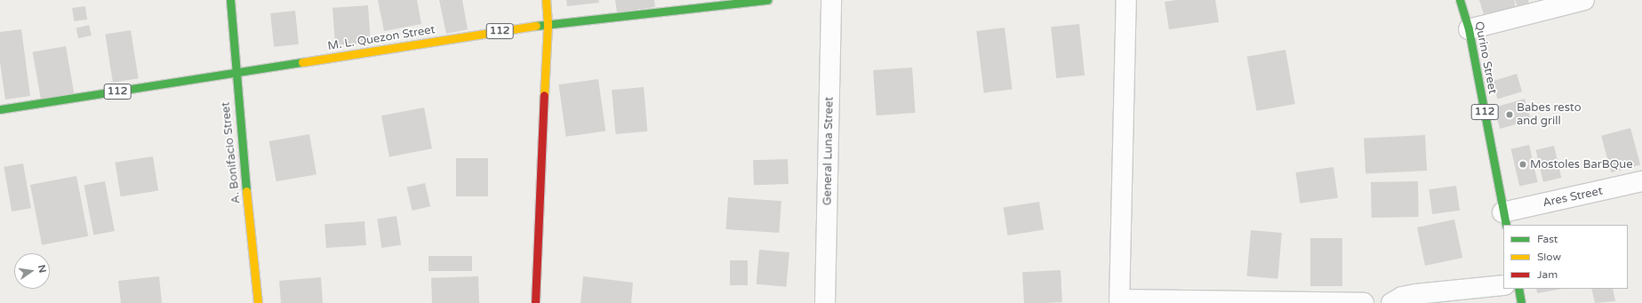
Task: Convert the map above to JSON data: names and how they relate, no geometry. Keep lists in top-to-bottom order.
{
  "streets": {
    "main road": [
      "112",
      "M. L. Quezon Street",
      "Qurino Street",
      "A. Bonifacio Street"
    ],
    "street": ["General Luna Street", "Ares Street"]
  },
  "crossings": [
    ["M. L. Quezon Street", "A. Bonifacio Street"],
    ["Qurino Street", "Ares Street"]
  ],
  "places": ["Babes resto and grill", "Mostoles BarBQue"],
  "legend": ["Fast", "Slow", "Jam"],
  "north": "right"
}
